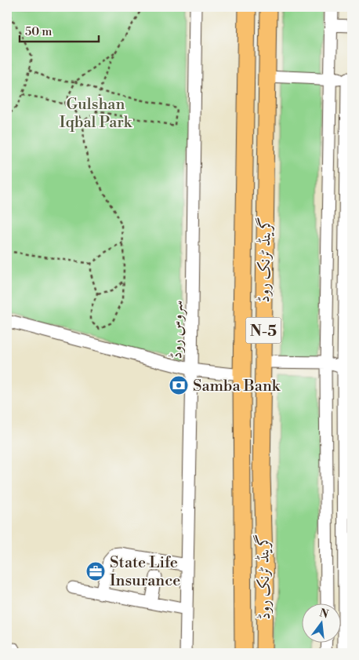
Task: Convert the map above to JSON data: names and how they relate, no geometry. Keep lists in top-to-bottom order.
{
  "streets": {
    "highway": ["گرینڈ ٹرنک روڈ", "N-5"],
    "street": ["سروس روڈ"]
  },
  "parks": ["Gulshan Iqbal Park"],
  "places": {
    "bank": ["Samba Bank"],
    "office": ["State Life Insurance"]
  },
  "scale_bar": "50 m",
  "north": "top"
}
